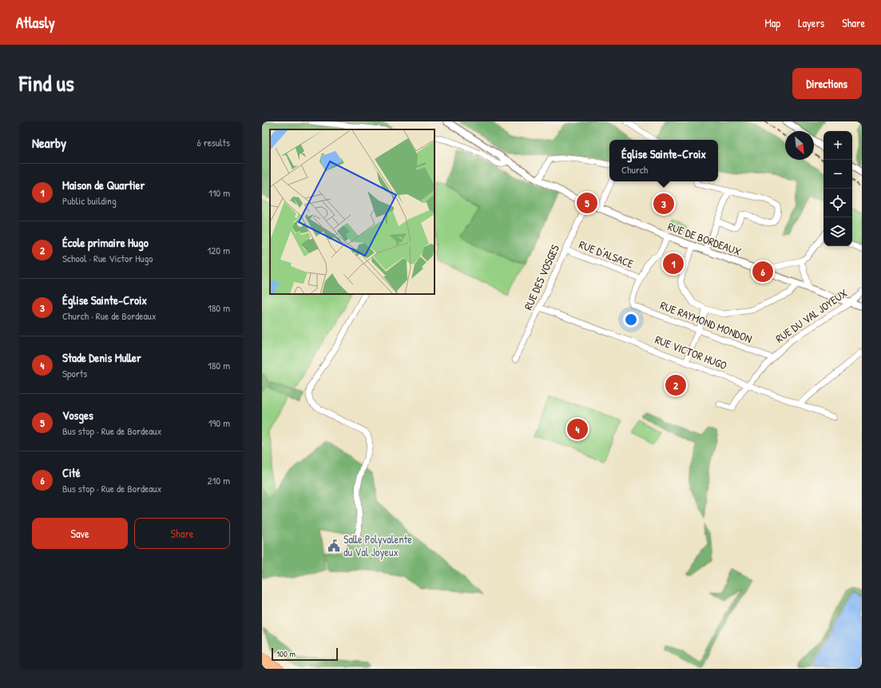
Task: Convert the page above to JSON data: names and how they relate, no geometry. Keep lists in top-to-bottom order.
{
  "streets": {
    "street": [
      "RUE DE BORDEAUX",
      "RUE D'ALSACE",
      "RUE DES VOSGES",
      "RUE DU VAL JOYEUX",
      "RUE RAYMOND MONDON",
      "RUE VICTOR HUGO"
    ]
  },
  "crossings": [
    ["RUE DE BORDEAUX", "RUE DES VOSGES"],
    ["RUE DE BORDEAUX", "RUE DU VAL JOYEUX"],
    ["RUE D'ALSACE", "RUE DES VOSGES"],
    ["RUE D'ALSACE", "RUE RAYMOND MONDON"],
    ["RUE DES VOSGES", "RUE VICTOR HUGO"],
    ["RUE DU VAL JOYEUX", "RUE RAYMOND MONDON"],
    ["RUE DU VAL JOYEUX", "RUE VICTOR HUGO"]
  ],
  "places": {
    "public building": ["Salle Polyvalente du Val Joyeux"]
  },
  "scale_bar": "100 m",
  "north": "bottom right",
  "page": {
    "header": "Atlasly",
    "nav": ["Map", "Layers", "Share"],
    "title": "Find us",
    "buttons": [
      "Directions",
      ["Save", "Share"]
    ],
    "heading": ["Nearby", "6 results"],
    "map_buttons": ["+", "−"],
    "popup": ["Église Sainte-Croix", "Church"],
    "list": [
      {
        "mark": "1",
        "name": "Maison de Quartier",
        "note": "Public building",
        "value": "110 m"
      },
      {
        "mark": "2",
        "name": "École primaire Hugo",
        "note": "School · Rue Victor Hugo",
        "value": "120 m"
      },
      {
        "mark": "3",
        "name": "Église Sainte-Croix",
        "note": "Church · Rue de Bordeaux",
        "value": "180 m"
      },
      {
        "mark": "4",
        "name": "Stade Denis Muller",
        "note": "Sports",
        "value": "180 m"
      },
      {
        "mark": "5",
        "name": "Vosges",
        "note": "Bus stop · Rue de Bordeaux",
        "value": "190 m"
      },
      {
        "mark": "6",
        "name": "Cité",
        "note": "Bus stop · Rue de Bordeaux",
        "value": "210 m"
      }
    ],
    "pins": [
      "5",
      "3",
      "1",
      "6",
      "2",
      "4"
    ],
    "scale": "100 m"
  }
}
